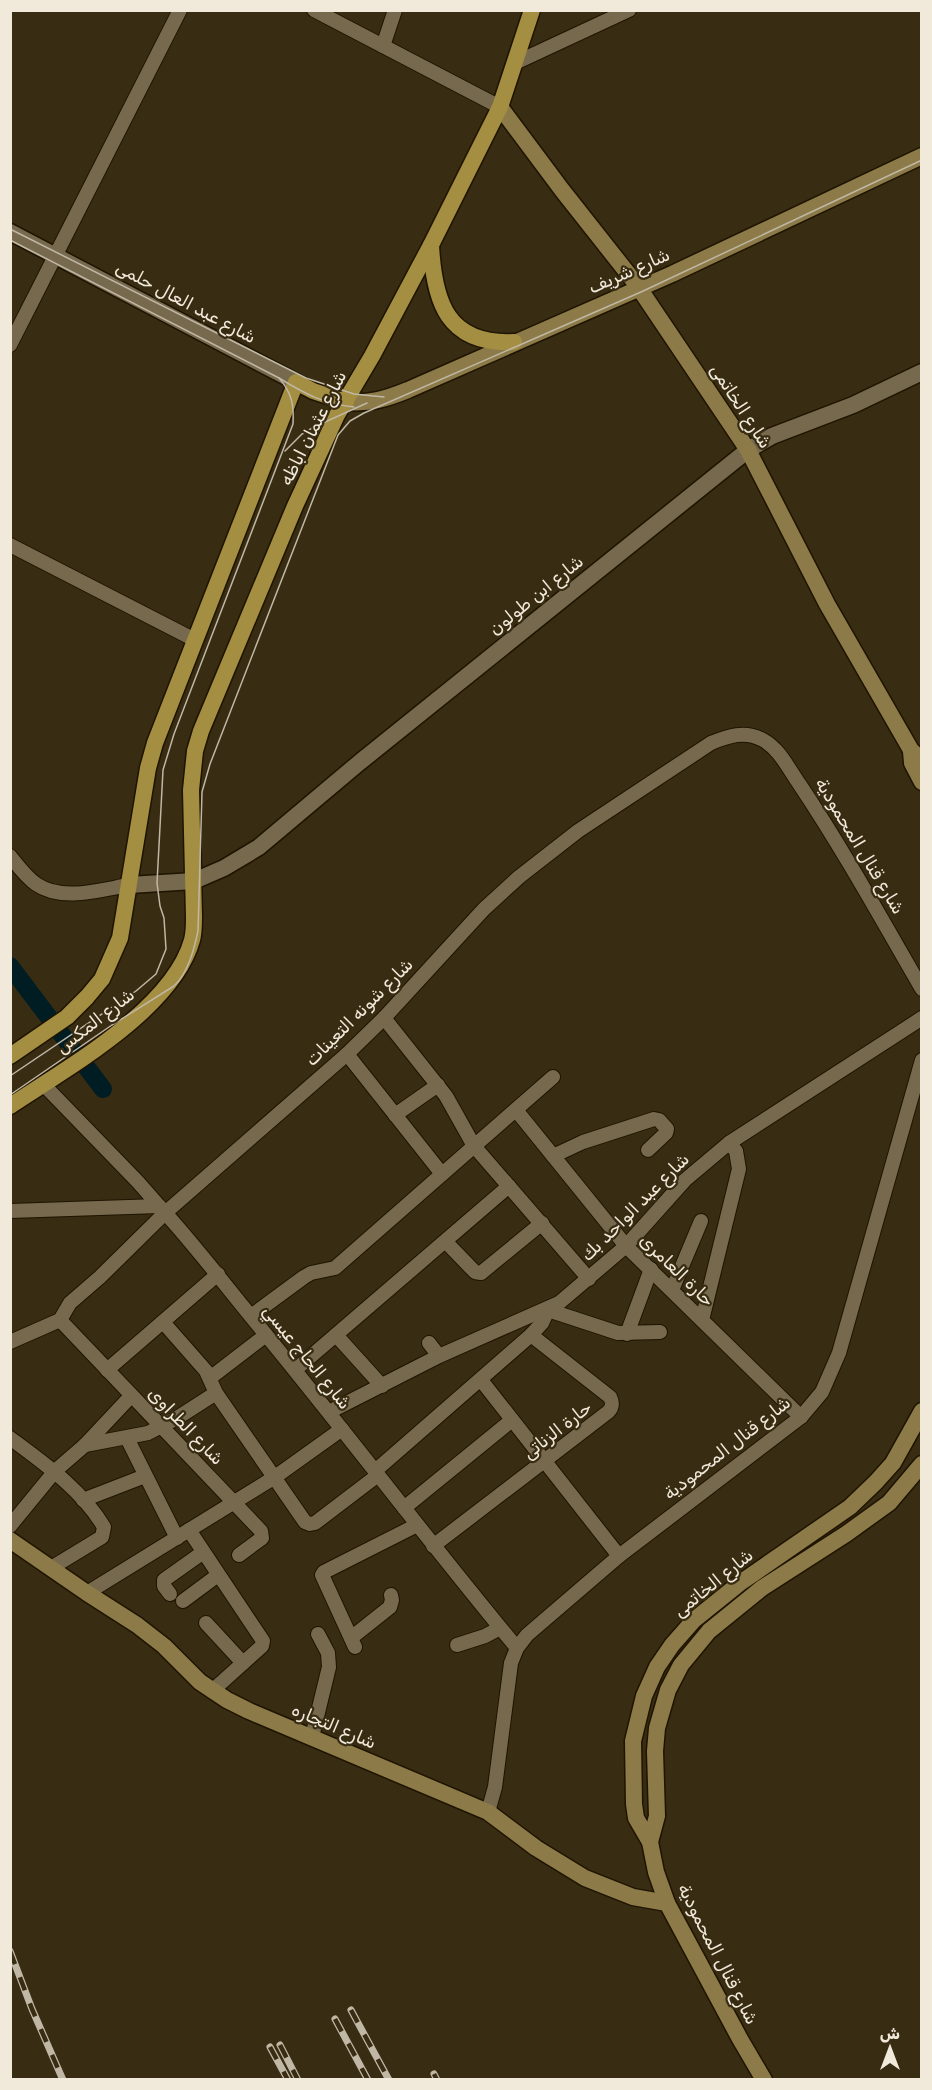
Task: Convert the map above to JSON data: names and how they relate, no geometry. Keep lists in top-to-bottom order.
{
  "streets": {
    "main road": [
      "شارع شريف",
      "شارع عبد العال حلمى",
      "شارع الخاتمى",
      "شارع عثمان اباظه",
      "شارع قنال المحمودية",
      "شارع المكس",
      "شارع التجاره"
    ],
    "street": [
      "شارع ابن طولون",
      "شارع شونه التعينات",
      "شارع عبد الواحد بك",
      "حارة العامرى",
      "شارع الحاج عيسي",
      "شارع الطراوى",
      "حارة الزناتى"
    ]
  },
  "crossings": [
    ["شارع شريف", "شارع عبد العال حلمى"],
    ["شارع شريف", "شارع الخاتمى"],
    ["شارع شريف", "شارع عثمان اباظه"],
    ["شارع عبد العال حلمى", "شارع عثمان اباظه"],
    ["شارع الخاتمى", "شارع عثمان اباظه"],
    ["شارع الخاتمى", "شارع ابن طولون"],
    ["شارع الخاتمى", "شارع قنال المحمودية"],
    ["شارع عثمان اباظه", "شارع ابن طولون"],
    ["شارع عثمان اباظه", "شارع المكس"],
    ["شارع ابن طولون", "شارع المكس"],
    ["شارع قنال المحمودية", "شارع شونه التعينات"],
    ["شارع قنال المحمودية", "حارة العامرى"],
    ["شارع قنال المحمودية", "شارع الحاج عيسي"],
    ["شارع قنال المحمودية", "شارع التجاره"],
    ["شارع شونه التعينات", "شارع الحاج عيسي"],
    ["شارع شونه التعينات", "شارع الطراوى"],
    ["شارع المكس", "شارع الحاج عيسي"],
    ["شارع عبد الواحد بك", "حارة العامرى"],
    ["شارع عبد الواحد بك", "شارع الحاج عيسي"],
    ["شارع الحاج عيسي", "حارة الزناتى"]
  ],
  "north": "top"
}
